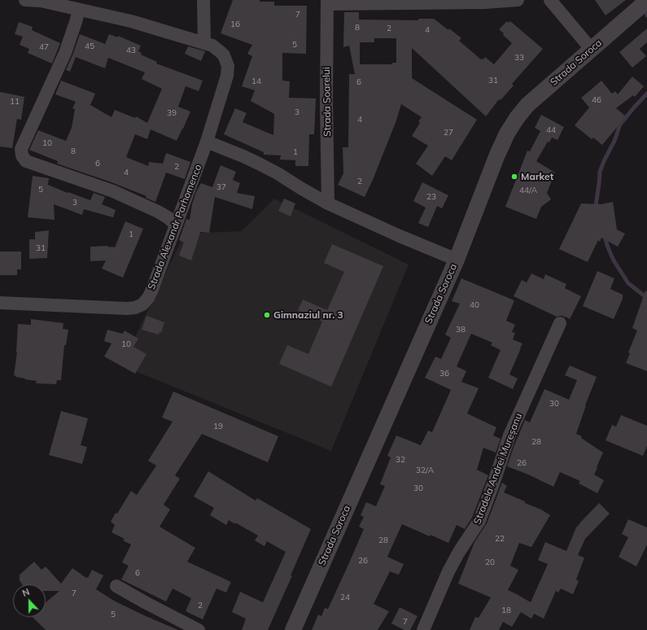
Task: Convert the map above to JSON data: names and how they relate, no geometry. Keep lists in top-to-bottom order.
{
  "streets": {
    "street": [
      "Strada Soroca",
      "Strada Soarelui",
      "Strada Alexandr Parhomenco",
      "Stradela Andrei Mureșanu"
    ]
  },
  "places": ["Market", "Gimnaziul nr. 3"],
  "house_numbers": [
    "7",
    "16",
    "8",
    "2",
    "4",
    "5",
    "45",
    "47",
    "43",
    "33",
    "31",
    "14",
    "6",
    "46",
    "11",
    "3",
    "39",
    "4",
    "44",
    "27",
    "10",
    "8",
    "1",
    "6",
    "2",
    "4",
    "2",
    "37",
    "5",
    "44/A",
    "23",
    "3",
    "1",
    "31",
    "40",
    "38",
    "10",
    "36",
    "30",
    "19",
    "28",
    "32",
    "26",
    "32/A",
    "30",
    "22",
    "28",
    "26",
    "20",
    "6",
    "7",
    "24",
    "2",
    "18",
    "5",
    "7"
  ],
  "north": "top"
}
